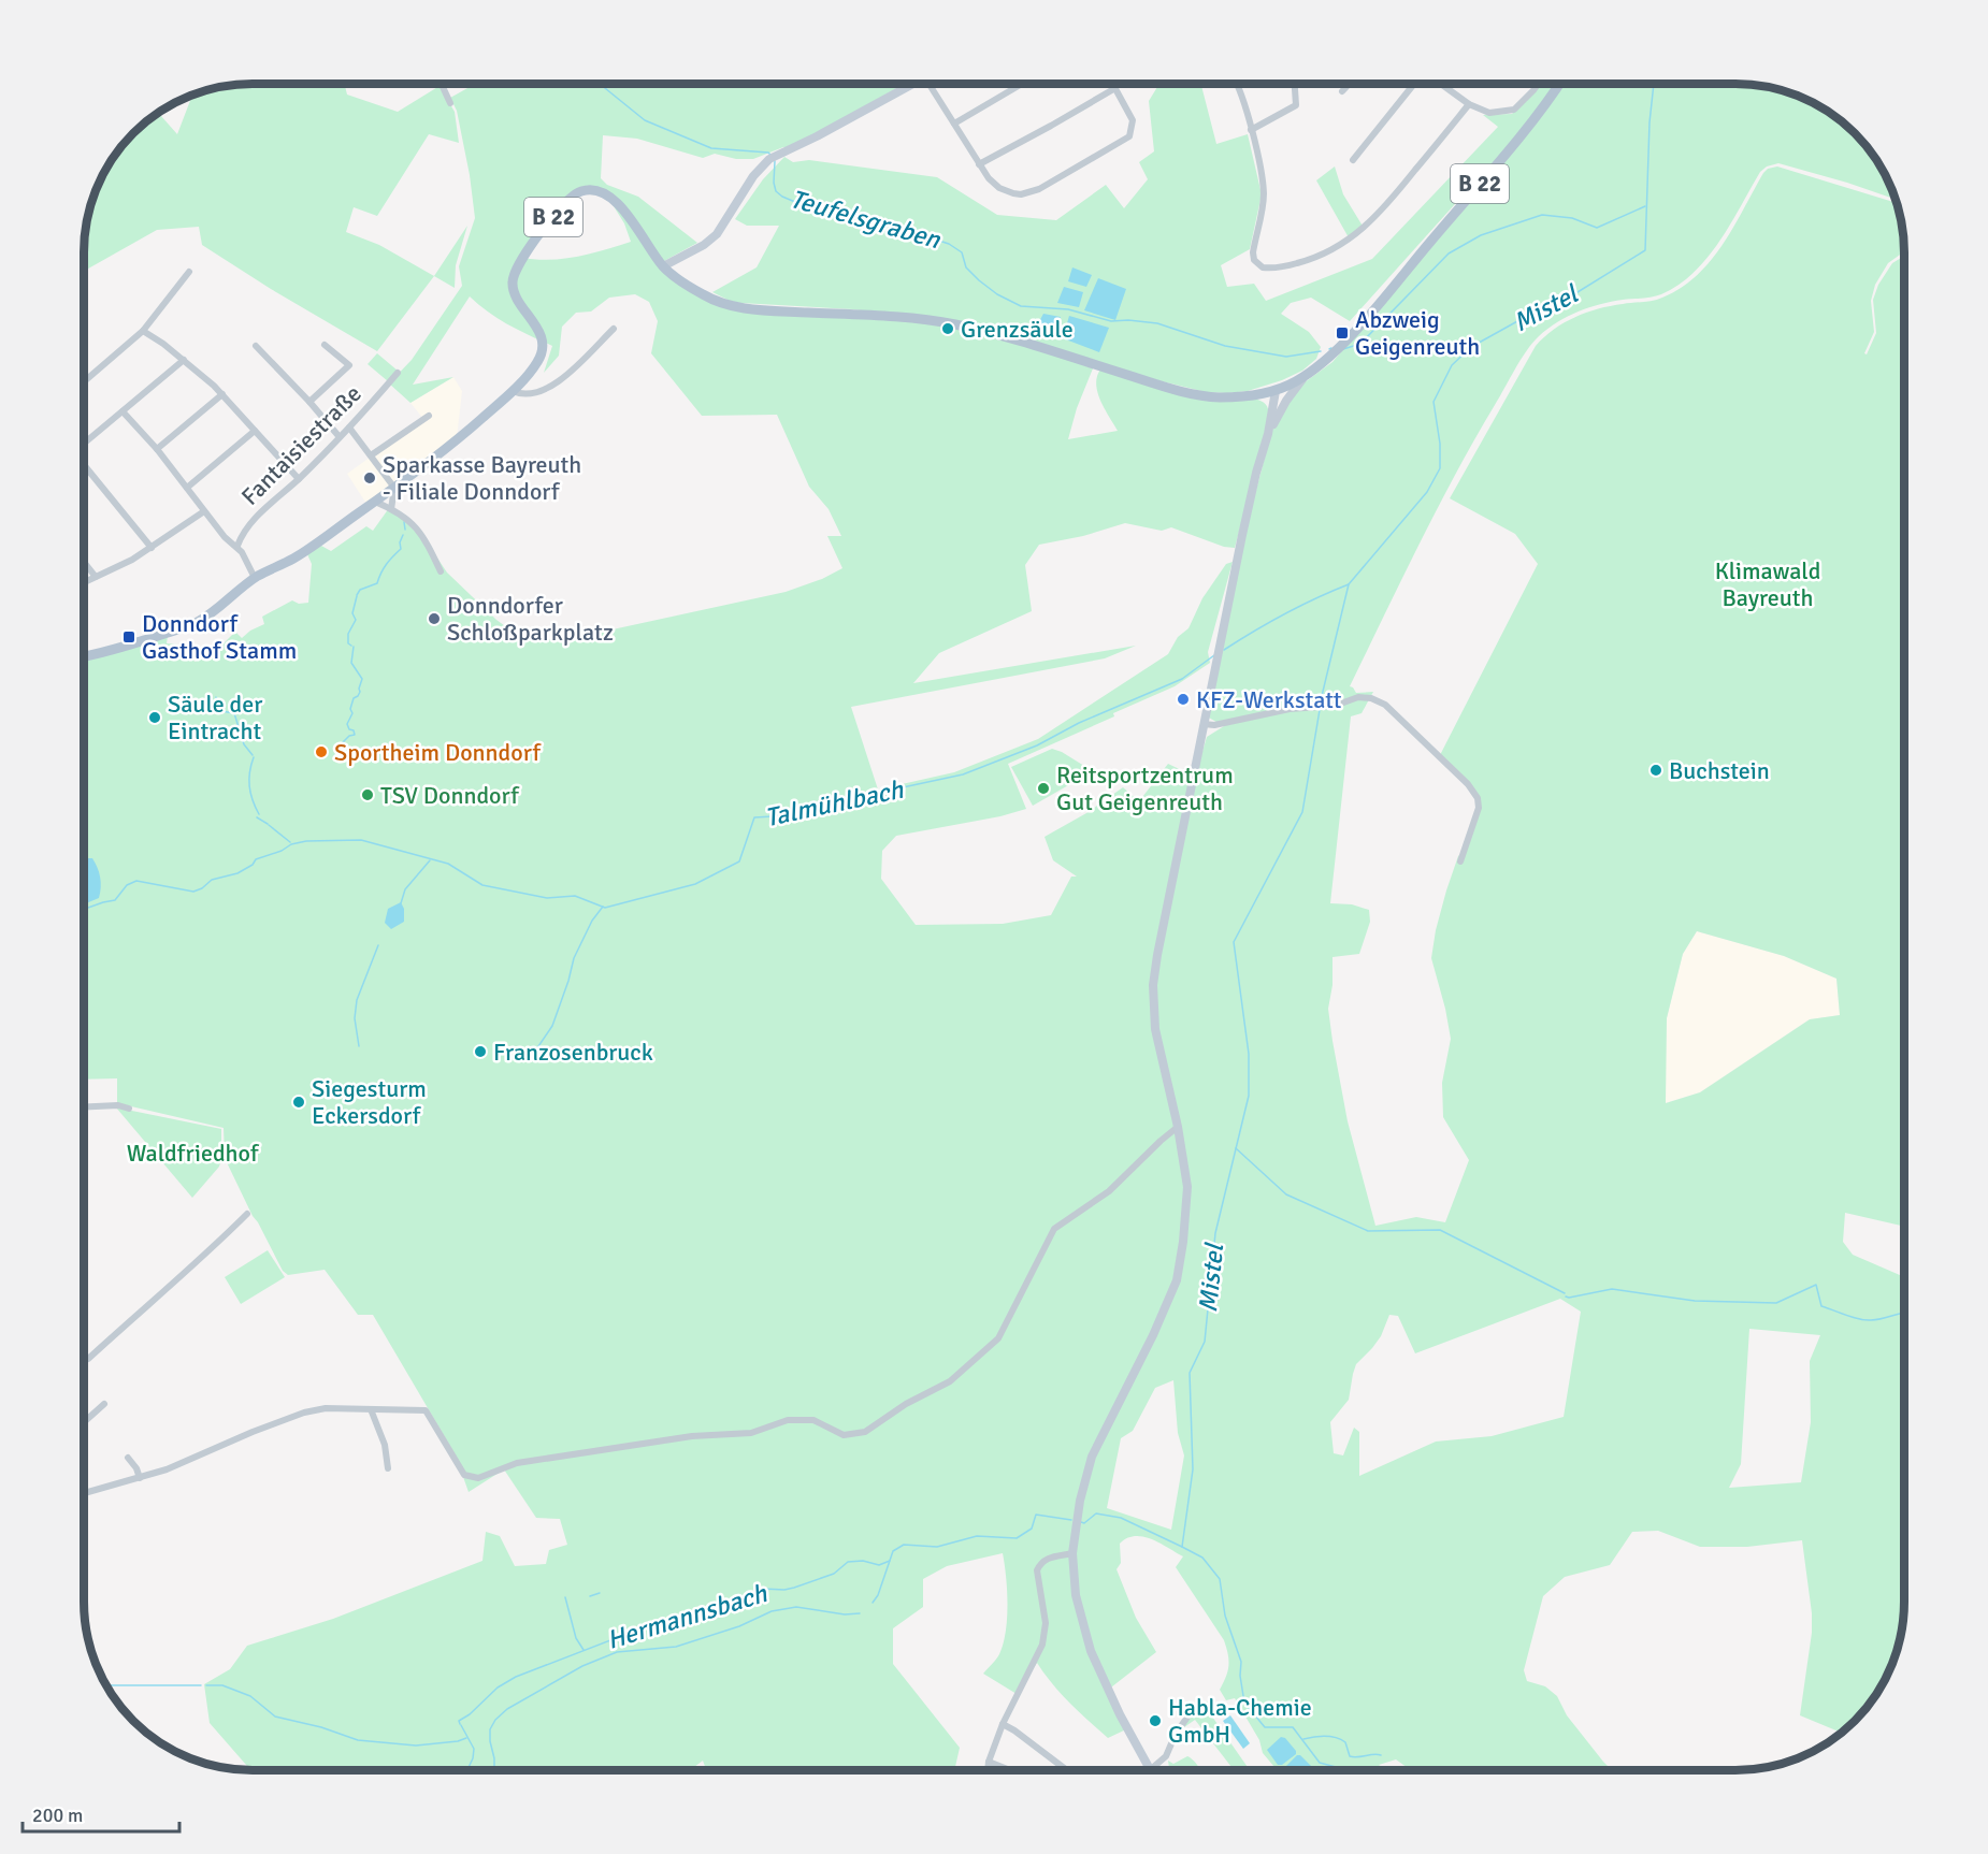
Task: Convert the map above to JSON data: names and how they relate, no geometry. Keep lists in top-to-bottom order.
{
  "streets": {
    "main road": ["B 22"],
    "street": ["Fantaisiestraße"]
  },
  "water": [
    "Teufelsgraben",
    "Mistel",
    "Talmühlbach",
    "Hermannsbach"
  ],
  "parks": ["Klimawald Bayreuth", "Waldfriedhof"],
  "places": {
    "other": [
      "Grenzsäule",
      "Sparkasse Bayreuth - Filiale Donndorf",
      "Donndorfer Schloßparkplatz",
      "KFZ-Werkstatt",
      "Säule der Eintracht",
      "Sportheim Donndorf",
      "Buchstein",
      "Reitsportzentrum Gut Geigenreuth",
      "TSV Donndorf",
      "Franzosenbruck",
      "Siegesturm Eckersdorf",
      "Habla-Chemie GmbH"
    ],
    "transit": ["Abzweig Geigenreuth", "Donndorf Gasthof Stamm"]
  },
  "scale_bar": "200 m"
}
